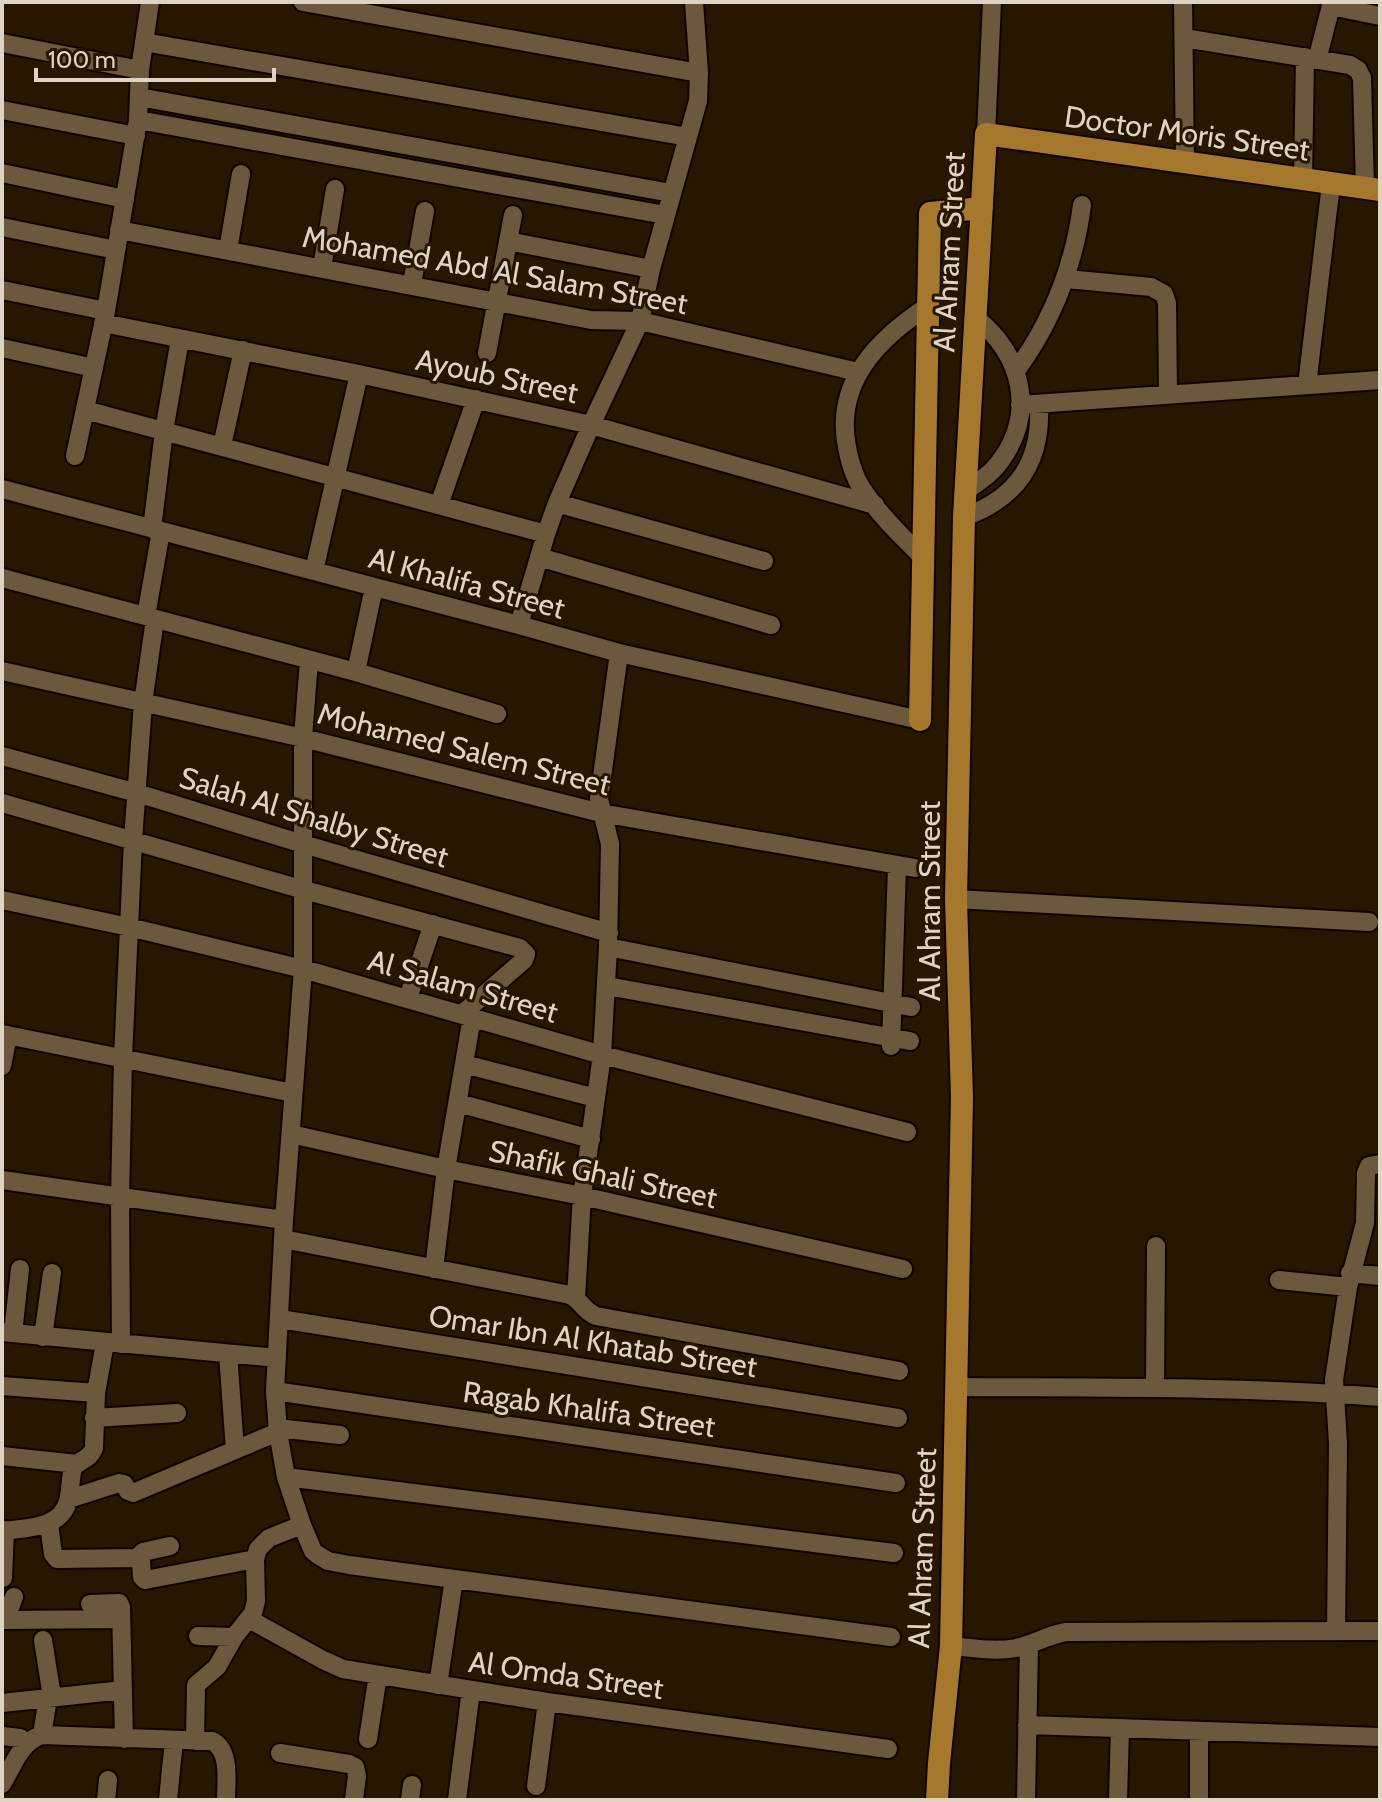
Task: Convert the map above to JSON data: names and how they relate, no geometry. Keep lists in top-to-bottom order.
{
  "streets": {
    "main road": ["Doctor Moris Street", "Al Ahram Street"],
    "street": [
      "Mohamed Abd Al Salam Street",
      "Ayoub Street",
      "Al Khalifa Street",
      "Mohamed Salem Street",
      "Salah Al Shalby Street",
      "Al Salam Street",
      "Shafik Ghali Street",
      "Omar Ibn Al Khatab Street",
      "Ragab Khalifa Street",
      "Al Omda Street"
    ]
  },
  "crossings": [
    ["Doctor Moris Street", "Al Ahram Street"],
    ["Al Ahram Street", "Al Khalifa Street"],
    ["Mohamed Salem Street", "Salah Al Shalby Street"]
  ],
  "scale_bar": "100 m"
}
